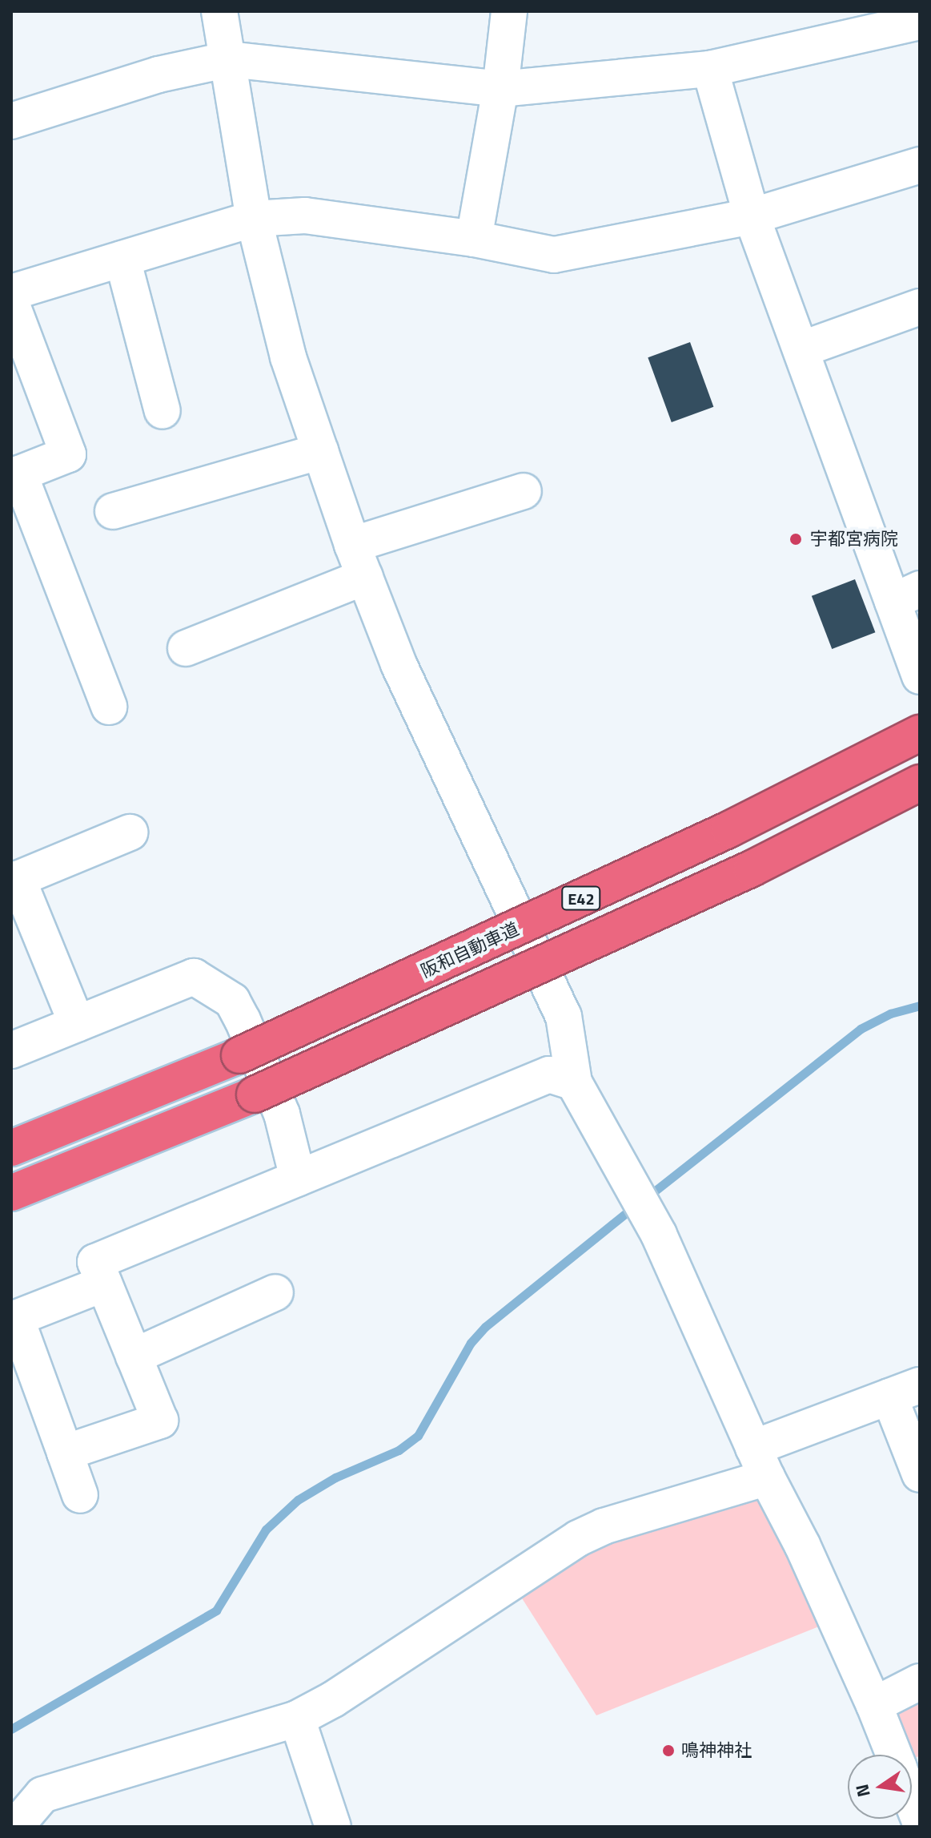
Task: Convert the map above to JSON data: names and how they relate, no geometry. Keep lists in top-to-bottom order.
{
  "streets": {
    "highway": ["E42", "阪和自動車道"]
  },
  "places": ["宇都宮病院", "鳴神神社"],
  "north": "left"
}
